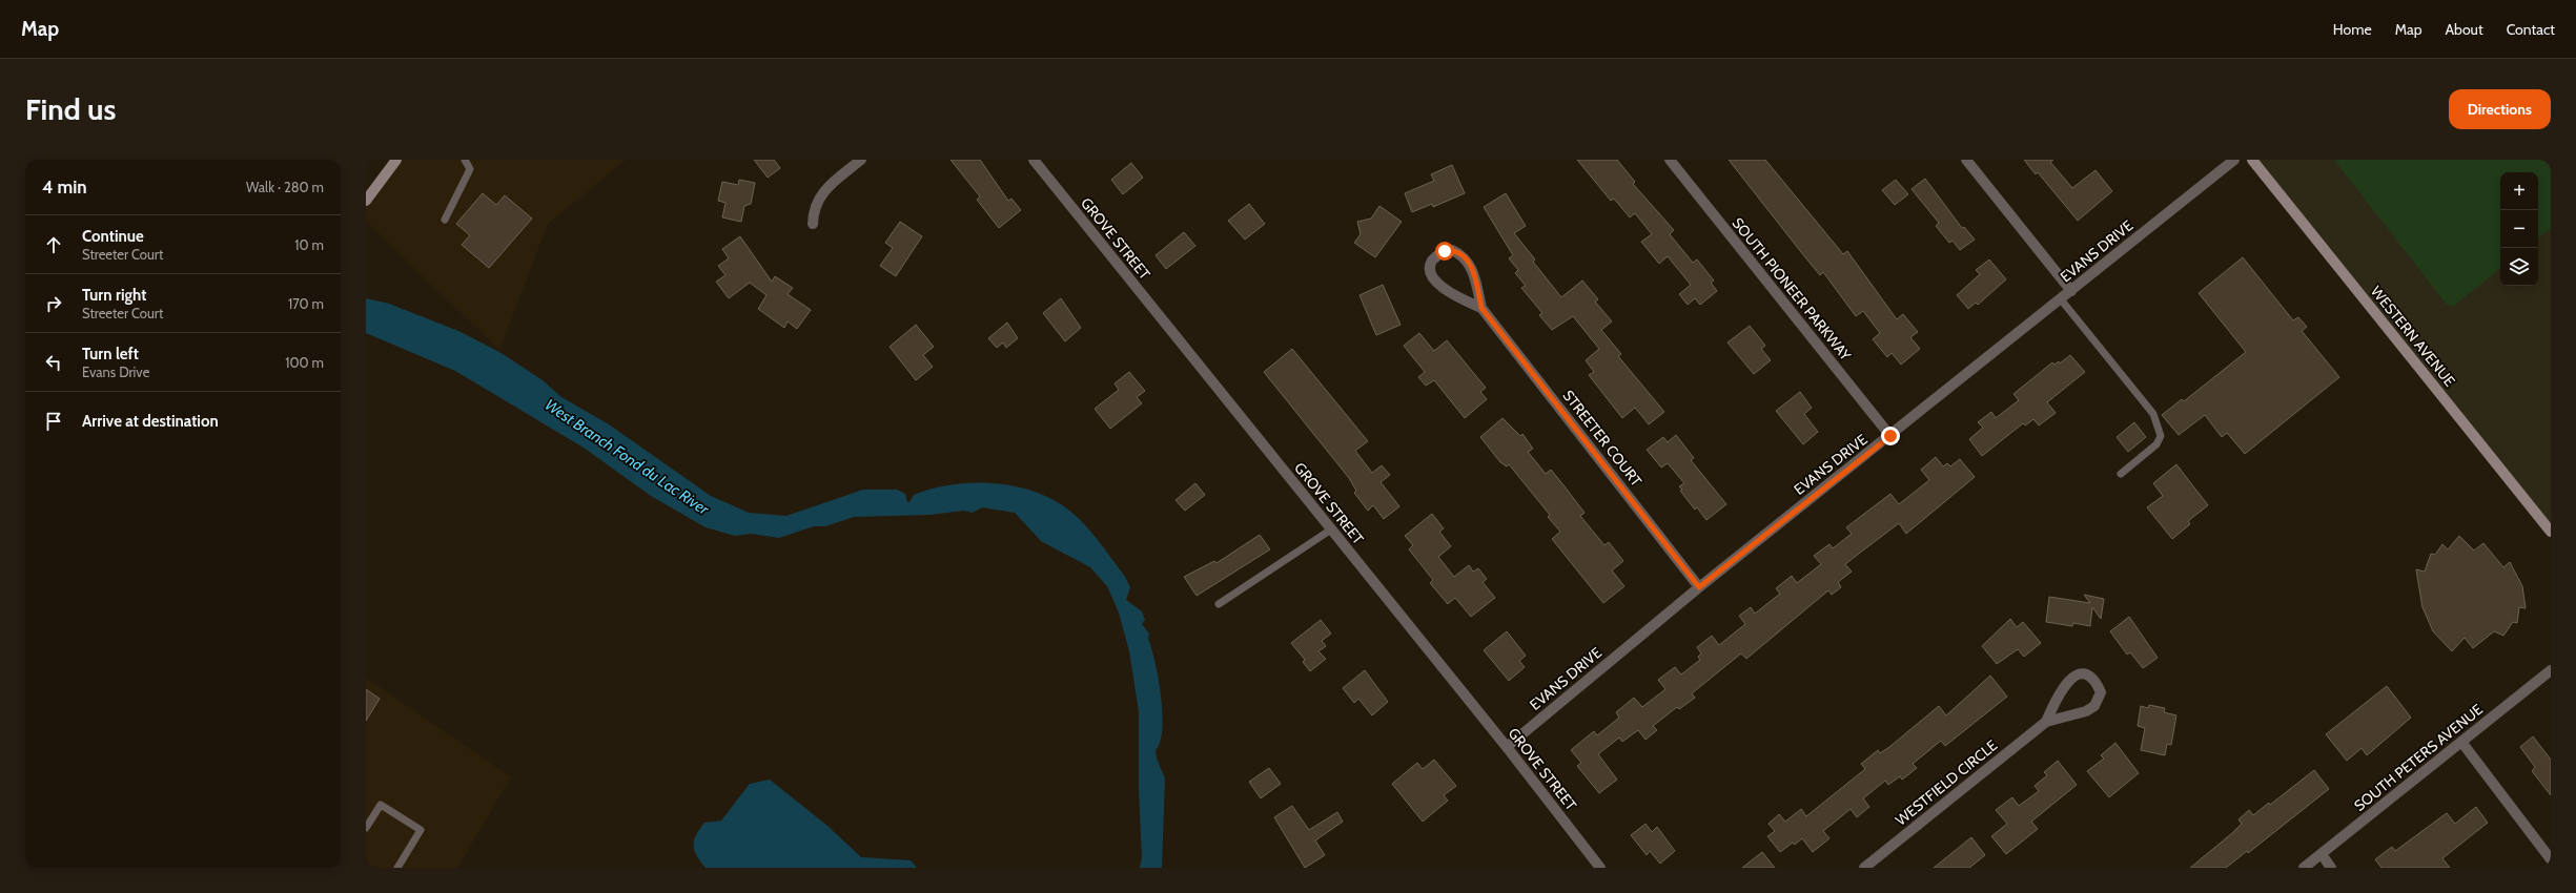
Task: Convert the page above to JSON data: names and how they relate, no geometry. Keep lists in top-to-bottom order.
{
  "streets": {
    "street": [
      "GROVE STREET",
      "EVANS DRIVE",
      "SOUTH PIONEER PARKWAY",
      "WESTERN AVENUE",
      "STREETER COURT",
      "SOUTH PETERS AVENUE",
      "WESTFIELD CIRCLE"
    ]
  },
  "crossings": [
    ["GROVE STREET", "EVANS DRIVE"],
    ["EVANS DRIVE", "SOUTH PIONEER PARKWAY"],
    ["EVANS DRIVE", "STREETER COURT"]
  ],
  "water": ["West Branch Fond du Lac River"],
  "page": {
    "header": "Map",
    "nav": [
      "Home",
      "Map",
      "About",
      "Contact"
    ],
    "buttons": "Directions",
    "title": "Find us",
    "heading": ["4 min", "Walk · 280 m"],
    "map_buttons": ["+", "−"],
    "list": [
      ["Continue", "Streeter Court", "10 m"],
      ["Turn right", "Streeter Court", "170 m"],
      ["Turn left", "Evans Drive", "100 m"],
      "Arrive at destination"
    ]
  }
}
